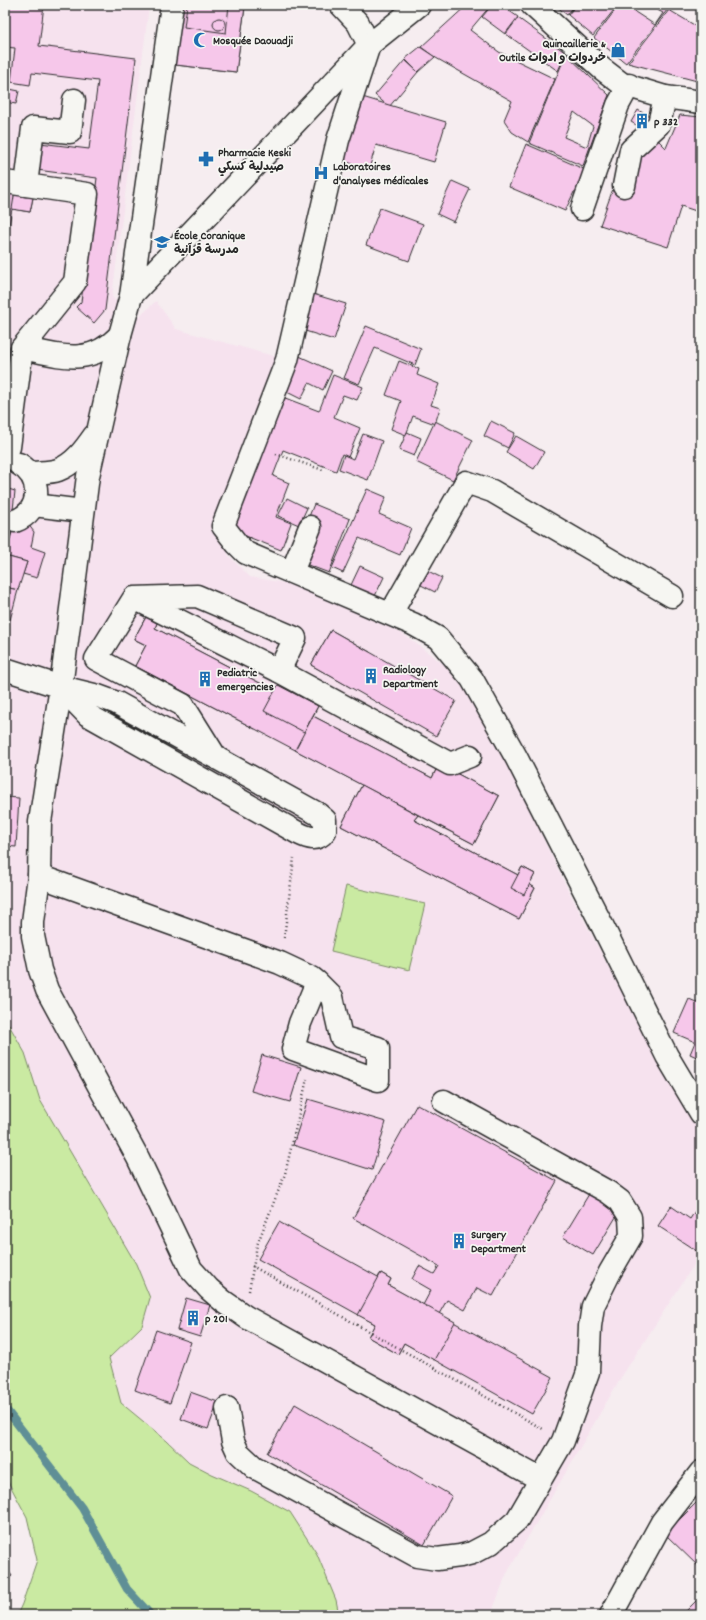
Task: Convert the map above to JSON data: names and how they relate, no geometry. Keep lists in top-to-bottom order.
{
  "places": {
    "mosque": ["Mosquée Daouadji"],
    "shop": ["Quincaillerie & Outils خردوات و ادوات"],
    "building": [
      "p 332",
      "Radiology Department",
      "Pediatric emergencies",
      "Surgery Department",
      "p 201"
    ],
    "pharmacy": ["Pharmacie Keski صيدلية كسكي"],
    "hospital": ["Laboratoires d'analyses médicales"],
    "school or university": ["École Coranique مدرسة قرآنية"]
  }
}
